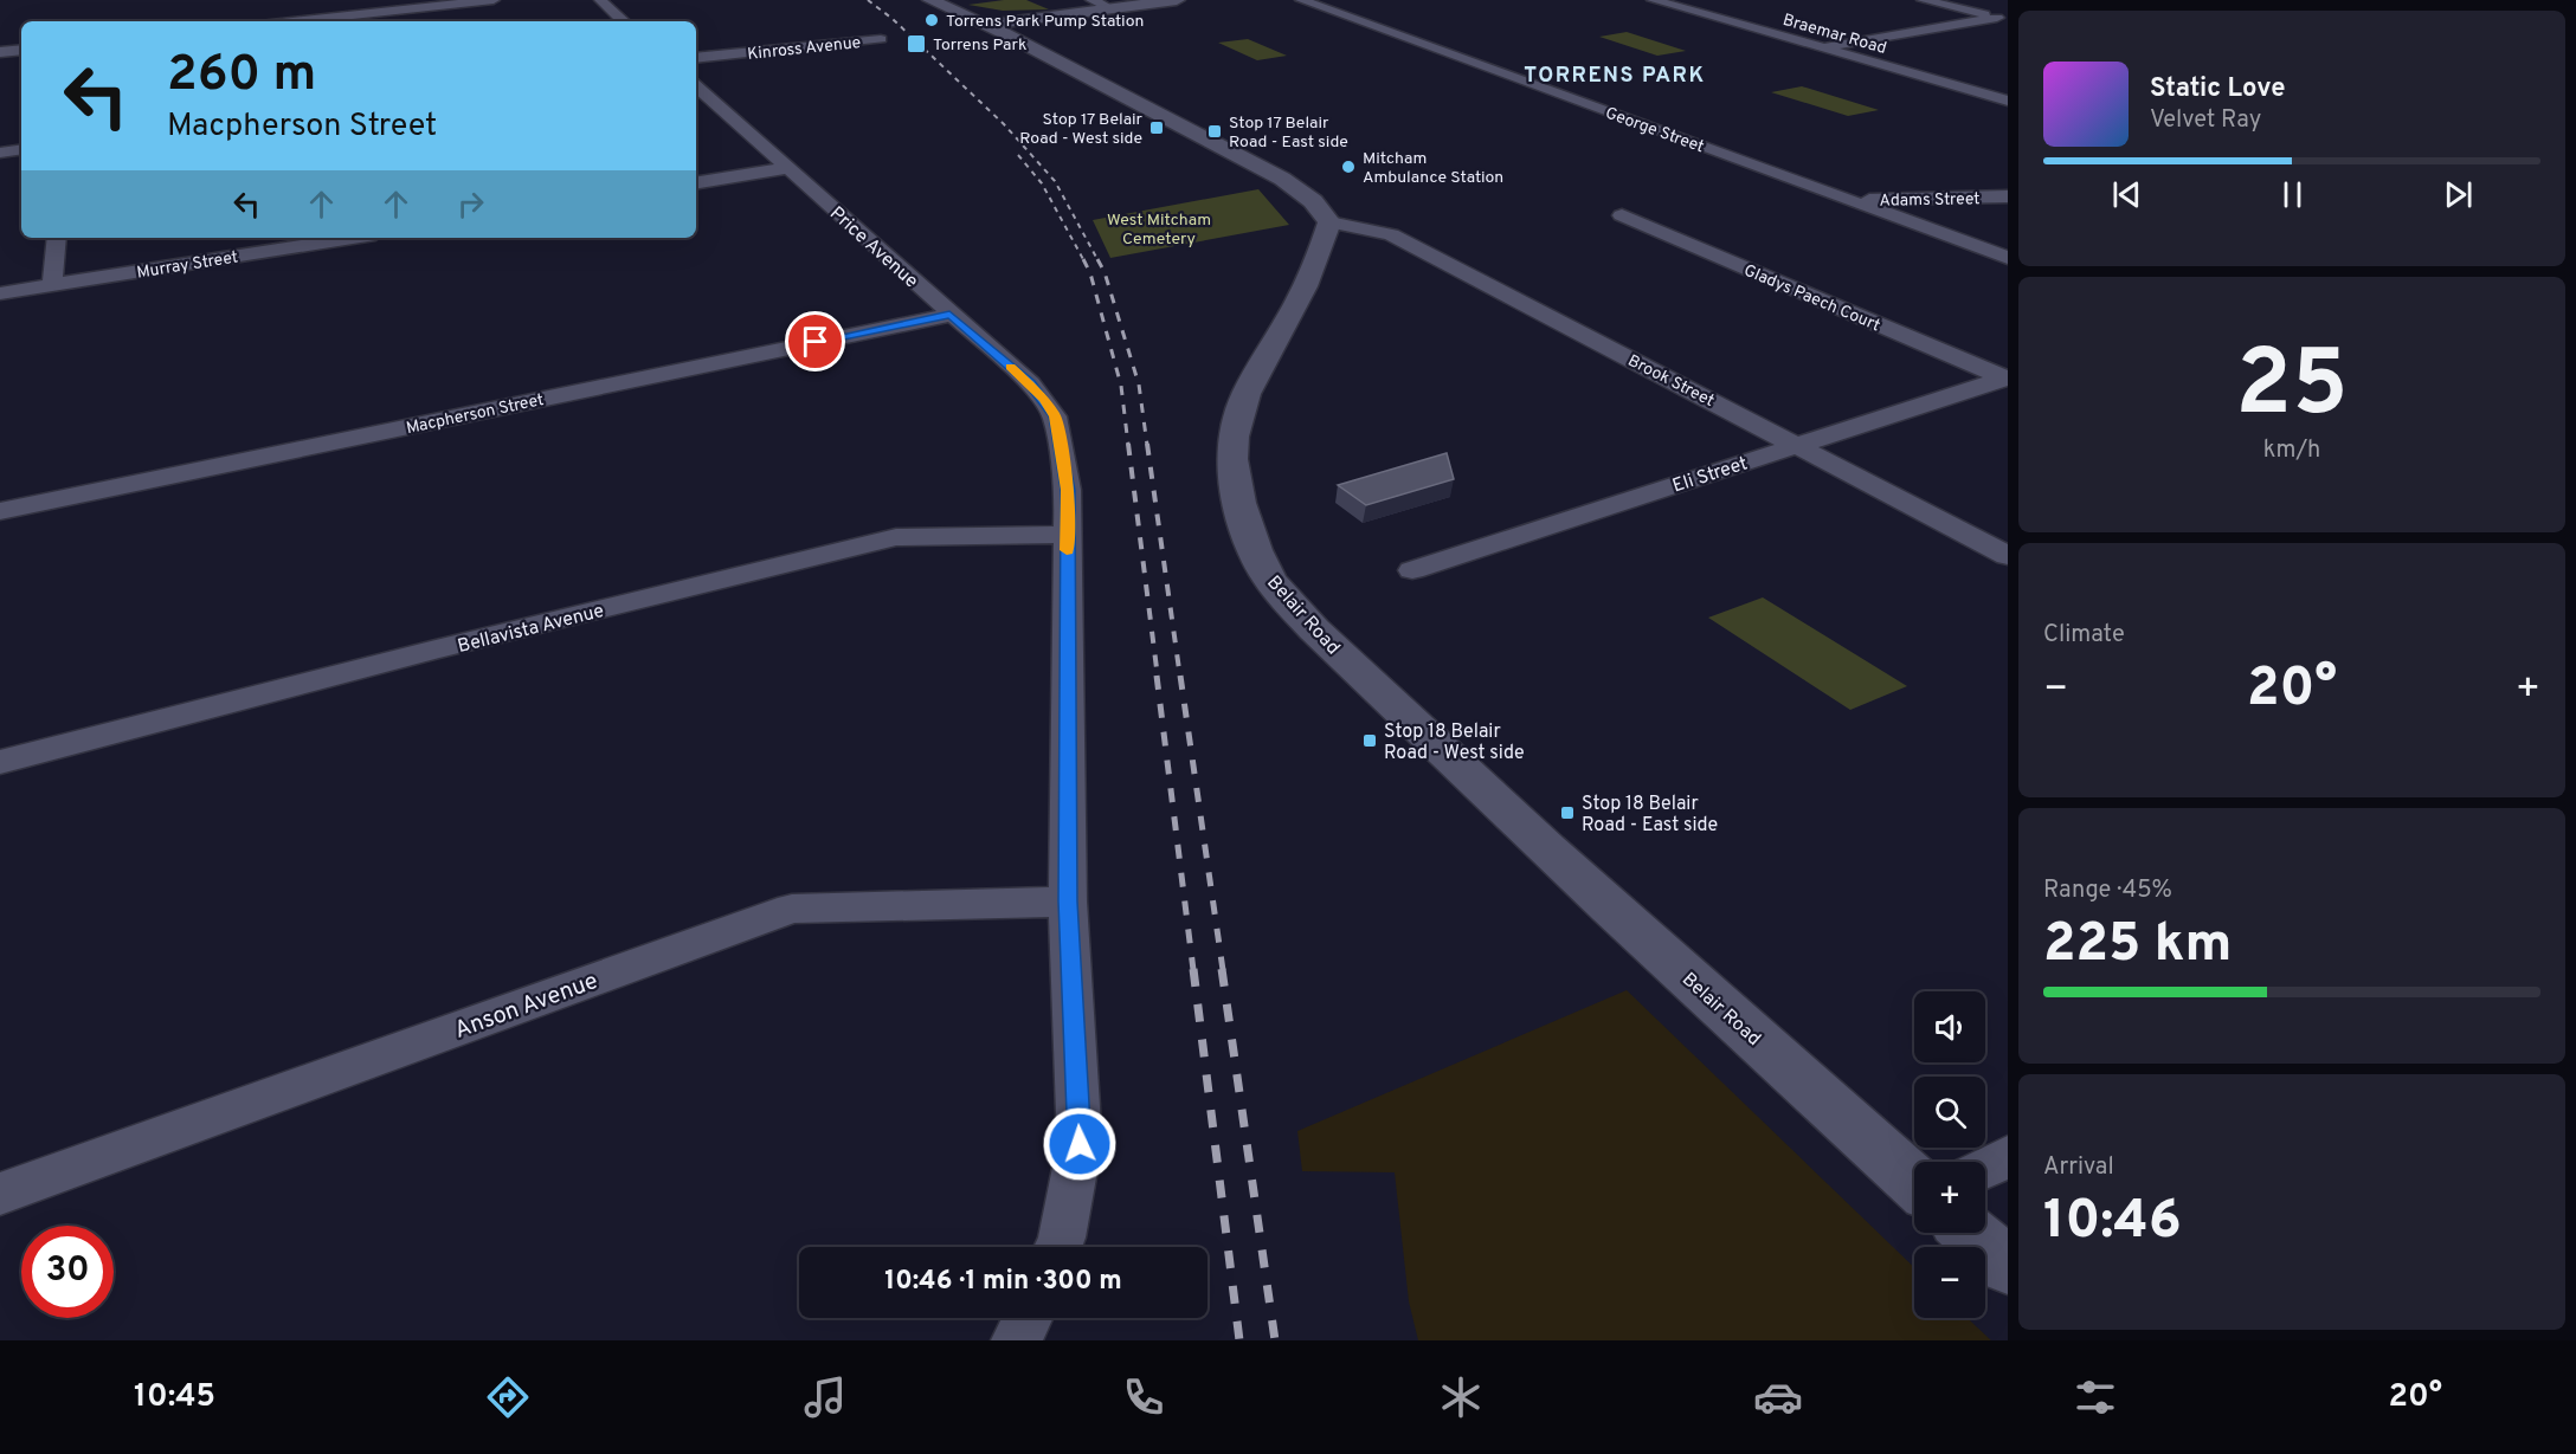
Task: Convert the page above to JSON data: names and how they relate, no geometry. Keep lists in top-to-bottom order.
{
  "streets": {
    "main road": ["Belair Road"],
    "street": [
      "Braemar Road",
      "Kinross Avenue",
      "George Street",
      "Adams Street",
      "Price Avenue",
      "Murray Street",
      "Gladys Paech Court",
      "Brook Street",
      "Macpherson Street",
      "Eli Street",
      "Bellavista Avenue",
      "Anson Avenue"
    ]
  },
  "crossings": [
    ["George Street", "Adams Street"],
    ["Price Avenue", "Macpherson Street"],
    ["Price Avenue", "Bellavista Avenue"],
    ["Price Avenue", "Anson Avenue"],
    ["Gladys Paech Court", "Eli Street"],
    ["Brook Street", "Eli Street"],
    ["Brook Street", "Belair Road"]
  ],
  "districts": ["TORRENS PARK"],
  "parks": ["West Mitcham Cemetery"],
  "places": {
    "other": ["Torrens Park Pump Station", "Mitcham Ambulance Station"],
    "transit": [
      "Torrens Park",
      "Stop 17 Belair Road - West side",
      "Stop 17 Belair Road - East side",
      "Stop 18 Belair Road - West side",
      "Stop 18 Belair Road - East side"
    ]
  },
  "page": {
    "turn": ["260 m", "Macpherson Street"],
    "song": ["Static Love", "Velvet Ray"],
    "tile": [
      ["25", "km/h"],
      "Climate",
      ["Range · 45%", "225 km"],
      ["Arrival", "10:46"]
    ],
    "heat": ["−", "20°", "+"],
    "map_buttons": ["+", "−"],
    "limit": "30",
    "trip": "10:46 · 1 min · 300 m",
    "tabs": ["10:45", "20°"]
  }
}
